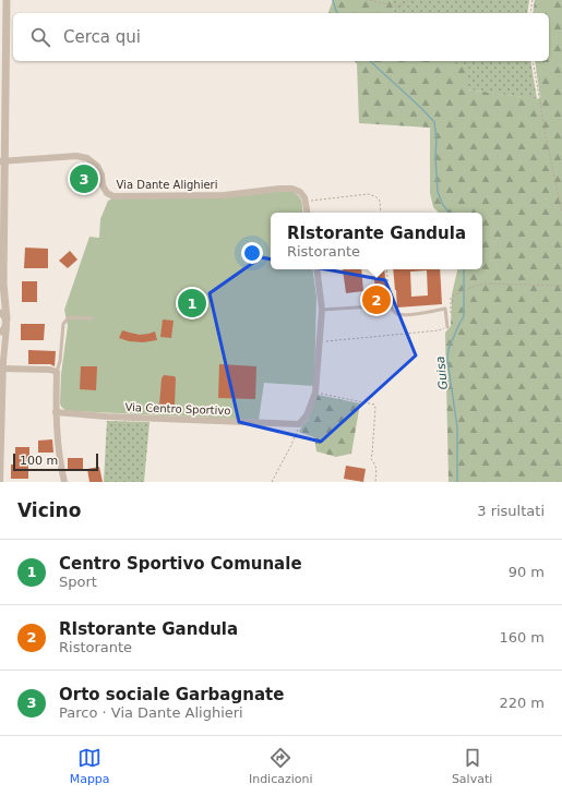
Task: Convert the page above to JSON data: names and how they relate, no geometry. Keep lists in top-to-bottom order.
{
  "streets": {
    "street": ["Via Dante Alighieri", "Via Centro Sportivo"]
  },
  "water": ["Guisa"],
  "scale_bar": "100 m",
  "page": {
    "search": "Cerca qui",
    "pins": ["3", "2", "1"],
    "popup": ["RIstorante Gandula", "Ristorante"],
    "scale": "100 m",
    "heading": ["Vicino", "3 risultati"],
    "list": [
      {
        "mark": "1",
        "name": "Centro Sportivo Comunale",
        "note": "Sport",
        "value": "90 m"
      },
      {
        "mark": "2",
        "name": "RIstorante Gandula",
        "note": "Ristorante",
        "value": "160 m"
      },
      {
        "mark": "3",
        "name": "Orto sociale Garbagnate",
        "note": "Parco · Via Dante Alighieri",
        "value": "220 m"
      }
    ],
    "nav": ["Mappa", "Indicazioni", "Salvati"]
  }
}
